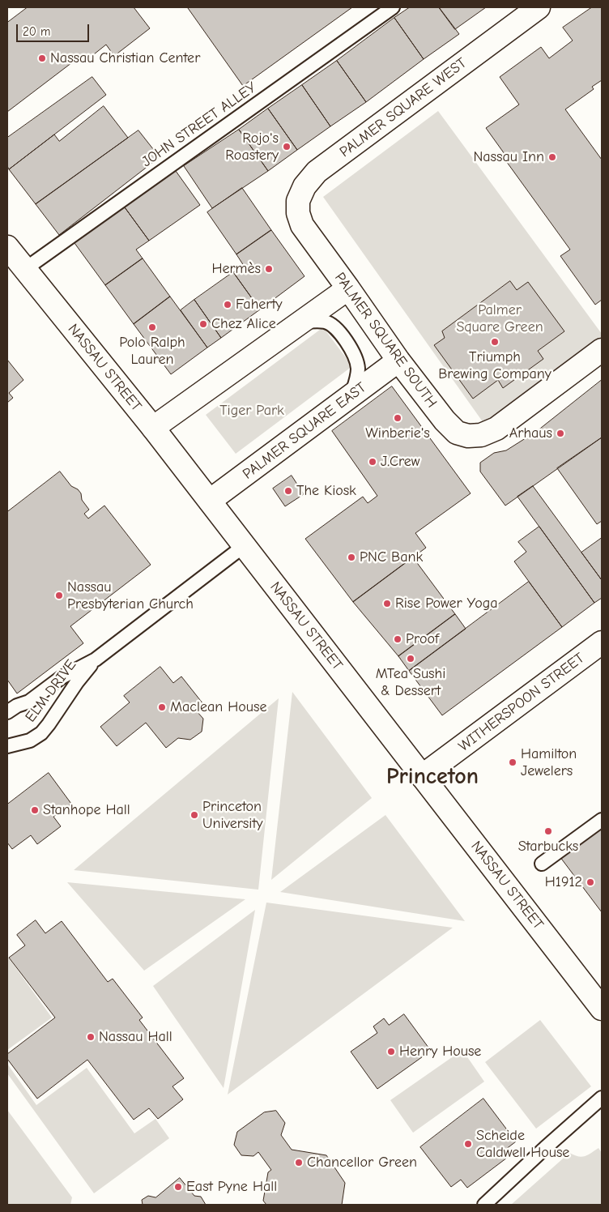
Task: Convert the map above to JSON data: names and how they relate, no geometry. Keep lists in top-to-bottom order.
{
  "streets": {
    "street": [
      "PALMER SQUARE WEST",
      "PALMER SQUARE SOUTH",
      "NASSAU STREET",
      "PALMER SQUARE EAST",
      "WITHERSPOON STREET"
    ],
    "lane": ["JOHN STREET ALLEY", "ELM DRIVE"]
  },
  "crossings": [
    ["PALMER SQUARE WEST", "PALMER SQUARE SOUTH"],
    ["JOHN STREET ALLEY", "NASSAU STREET"],
    ["PALMER SQUARE SOUTH", "PALMER SQUARE EAST"],
    ["NASSAU STREET", "PALMER SQUARE EAST"],
    ["NASSAU STREET", "ELM DRIVE"],
    ["NASSAU STREET", "WITHERSPOON STREET"]
  ],
  "districts": ["Princeton"],
  "parks": ["Palmer Square Green", "Tiger Park"],
  "places": [
    "Nassau Christian Center",
    "Rojo's Roastery",
    "Nassau Inn",
    "Hermès",
    "Faherty",
    "Chez Alice",
    "Polo Ralph Lauren",
    "Triumph Brewing Company",
    "Winberie's",
    "Arhaus",
    "J.Crew",
    "The Kiosk",
    "PNC Bank",
    "Nassau Presbyterian Church",
    "Rise Power Yoga",
    "Proof",
    "MTea Sushi & Dessert",
    "Maclean House",
    "Hamilton Jewelers",
    "Stanhope Hall",
    "Princeton University",
    "Starbucks",
    "H1912",
    "Nassau Hall",
    "Henry House",
    "Scheide Caldwell House",
    "Chancellor Green",
    "East Pyne Hall"
  ],
  "scale_bar": "20 m"
}
